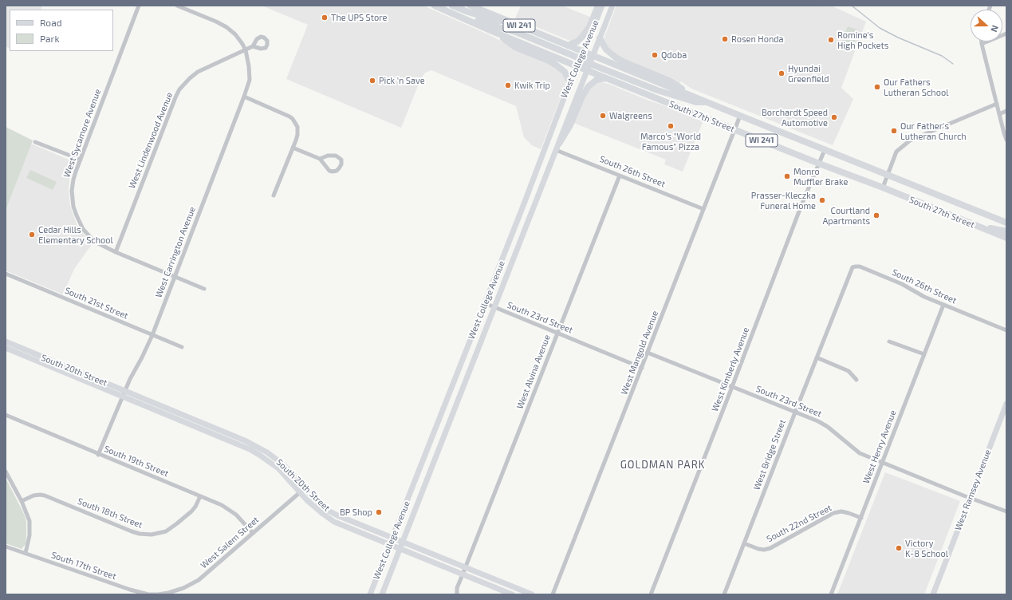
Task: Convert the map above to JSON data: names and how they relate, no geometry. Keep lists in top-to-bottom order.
{
  "streets": {
    "main road": ["WI 241", "South 27th Street"],
    "street": [
      "West College Avenue",
      "West Sycamore Avenue",
      "West Lindenwood Avenue",
      "South 26th Street",
      "West Carrington Avenue",
      "South 21st Street",
      "South 23rd Street",
      "West Mangold Avenue",
      "West Kimberly Avenue",
      "South 20th Street",
      "West Alvina Avenue",
      "West Henry Avenue",
      "West Bridge Street",
      "South 19th Street",
      "West Ramsey Avenue",
      "South 18th Street",
      "South 22nd Street",
      "West Salem Street",
      "South 17th Street"
    ]
  },
  "crossings": [
    ["West College Avenue", "South 27th Street"],
    ["West College Avenue", "South 26th Street"],
    ["West College Avenue", "South 23rd Street"],
    ["West College Avenue", "South 20th Street"],
    ["South 27th Street", "West Mangold Avenue"],
    ["South 27th Street", "West Kimberly Avenue"],
    ["West Sycamore Avenue", "West Lindenwood Avenue"],
    ["West Lindenwood Avenue", "West Carrington Avenue"],
    ["South 26th Street", "West Mangold Avenue"],
    ["South 26th Street", "West Alvina Avenue"],
    ["South 26th Street", "West Henry Avenue"],
    ["South 26th Street", "West Bridge Street"],
    ["West Carrington Avenue", "South 21st Street"],
    ["West Carrington Avenue", "South 20th Street"],
    ["West Carrington Avenue", "South 19th Street"],
    ["South 23rd Street", "West Mangold Avenue"],
    ["South 23rd Street", "West Kimberly Avenue"],
    ["South 23rd Street", "West Alvina Avenue"],
    ["South 23rd Street", "West Henry Avenue"],
    ["South 23rd Street", "West Bridge Street"],
    ["South 23rd Street", "West Ramsey Avenue"],
    ["South 20th Street", "West Alvina Avenue"],
    ["South 20th Street", "West Salem Street"],
    ["West Henry Avenue", "South 22nd Street"],
    ["West Bridge Street", "South 22nd Street"],
    ["South 19th Street", "South 18th Street"],
    ["South 19th Street", "West Salem Street"],
    ["West Salem Street", "South 17th Street"]
  ],
  "districts": ["GOLDMAN PARK"],
  "places": [
    "The UPS Store",
    "Rosen Honda",
    "Romine's High Pockets",
    "Qdoba",
    "Hyundai Greenfield",
    "Pick 'n Save",
    "Kwik Trip",
    "Our Fathers Lutheran School",
    "Walgreens",
    "Borchardt Speed Automotive",
    "Marco's \"World Famous\" Pizza",
    "Our Father's Lutheran Church",
    "Monro Muffler Brake",
    "Prasser-Kleczka Funeral Home",
    "Courtland Apartments",
    "Cedar Hills Elementary School",
    "BP Shop",
    "Victory K-8 School"
  ],
  "legend": ["Road", "Park"],
  "north": "right"
}
